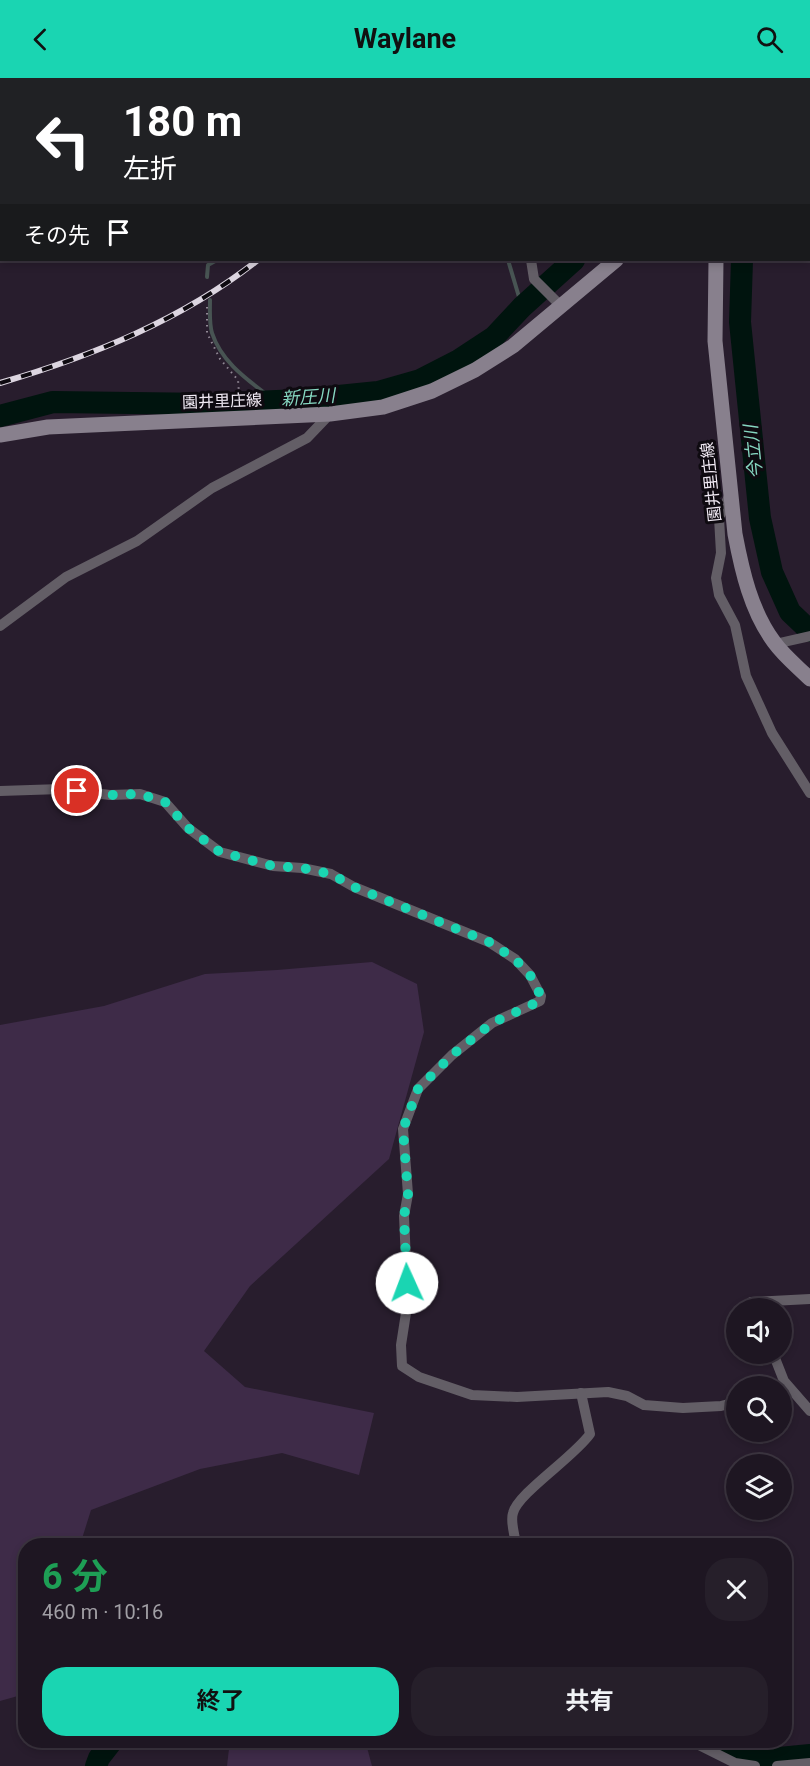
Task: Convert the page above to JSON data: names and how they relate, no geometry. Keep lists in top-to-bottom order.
{
  "streets": {
    "main road": ["園井里庄線"]
  },
  "water": ["新圧川", "今立川"],
  "page": {
    "header": "Waylane",
    "turn": ["180 m", "左折"],
    "then": "その先",
    "heading": ["6 分", "460 m · 10:16"],
    "buttons": ["終了", "共有"]
  }
}
